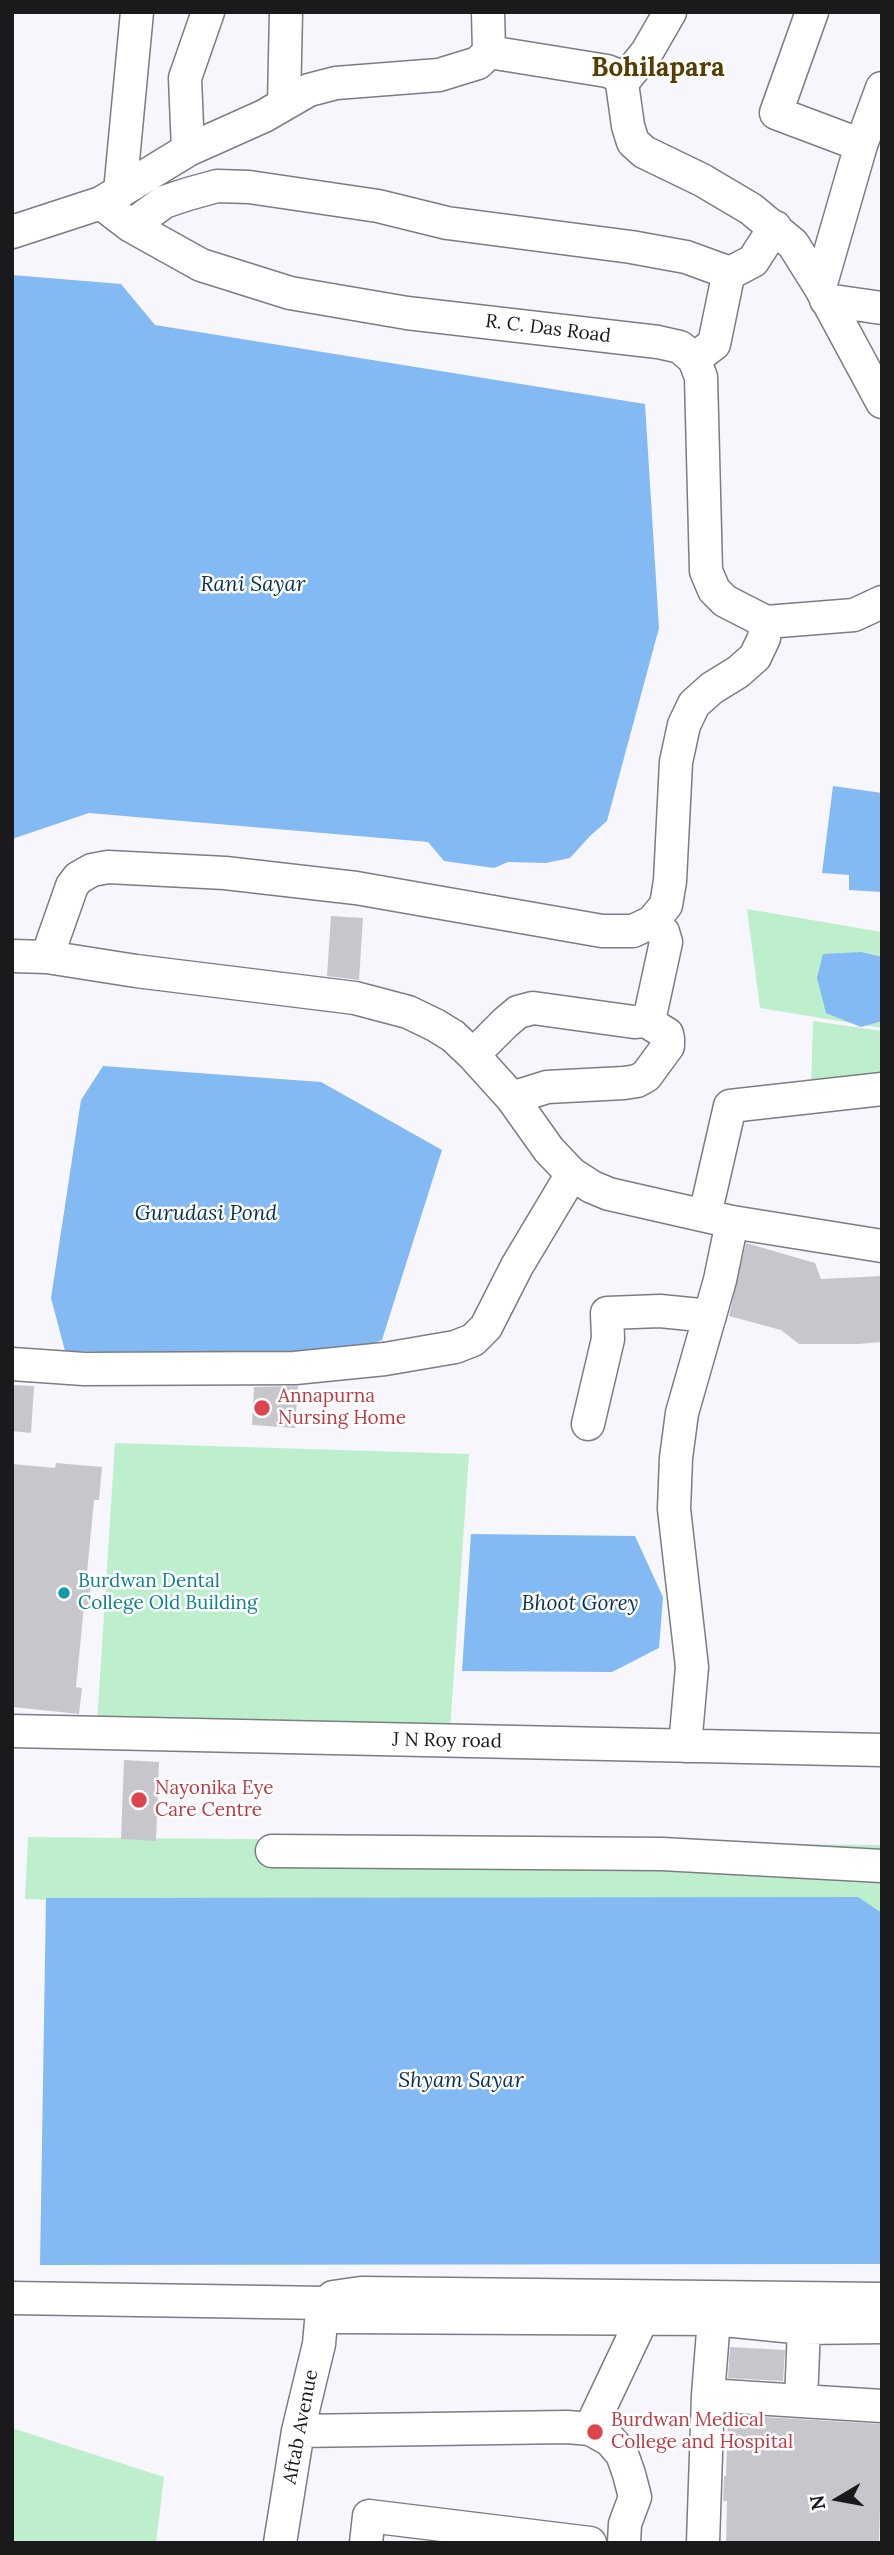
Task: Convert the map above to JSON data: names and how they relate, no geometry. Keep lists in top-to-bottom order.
{
  "streets": {
    "street": ["R. C. Das Road", "J N Roy road", "Aftab Avenue"]
  },
  "districts": ["Bohilapara"],
  "water": [
    "Rani Sayar",
    "Gurudasi Pond",
    "Bhoot Gorey",
    "Shyam Sayar"
  ],
  "places": [
    "Annapurna Nursing Home",
    "Burdwan Dental College Old Building",
    "Nayonika Eye Care Centre",
    "Burdwan Medical College and Hospital"
  ],
  "north": "left"
}
